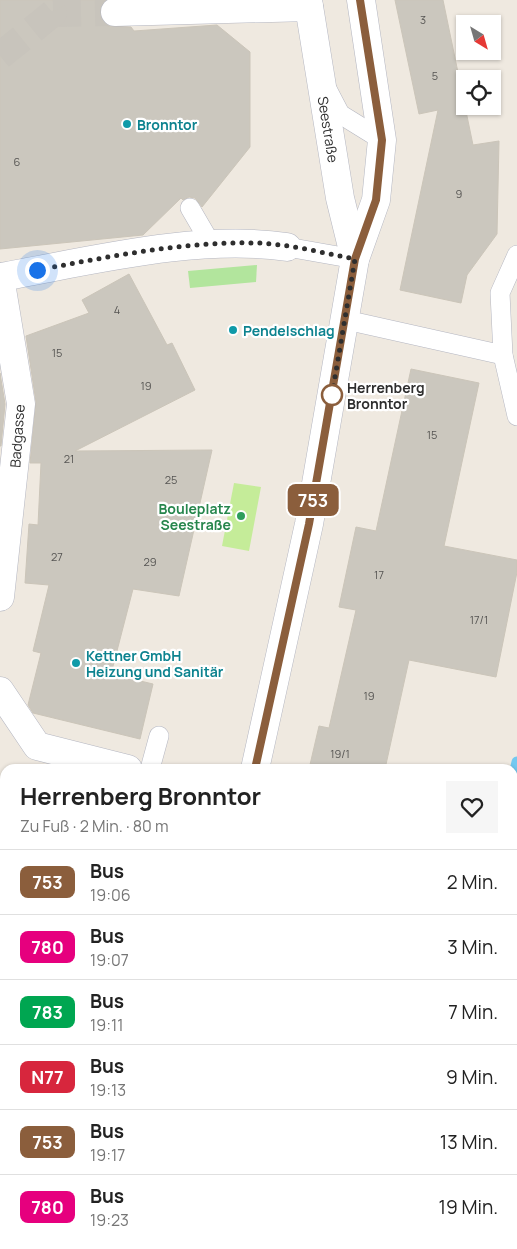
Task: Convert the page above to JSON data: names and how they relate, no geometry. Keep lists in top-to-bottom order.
{
  "streets": {
    "main road": ["Seestraße", "Badgasse"]
  },
  "places": [
    "Bronntor",
    "Pendelschlag",
    "Herrenberg Bronntor",
    "Bouleplatz Seestraße",
    "Kettner GmbH Heizung und Sanitär"
  ],
  "lines": ["bus line 753"],
  "house_numbers": [
    "3",
    "5",
    "6",
    "9",
    "4",
    "15",
    "19",
    "15",
    "21",
    "25",
    "27",
    "29",
    "17",
    "17/1",
    "19",
    "19/1"
  ],
  "north": "bottom right",
  "page": {
    "on_map": "753",
    "heading": ["Herrenberg Bronntor", "Zu Fuß · 2 Min. · 80 m"],
    "list": [
      {
        "mark": "753",
        "name": "Bus",
        "note": "19:06",
        "value": "2 Min."
      },
      {
        "mark": "780",
        "name": "Bus",
        "note": "19:07",
        "value": "3 Min."
      },
      {
        "mark": "783",
        "name": "Bus",
        "note": "19:11",
        "value": "7 Min."
      },
      {
        "mark": "N77",
        "name": "Bus",
        "note": "19:13",
        "value": "9 Min."
      },
      {
        "mark": "753",
        "name": "Bus",
        "note": "19:17",
        "value": "13 Min."
      },
      {
        "mark": "780",
        "name": "Bus",
        "note": "19:23",
        "value": "19 Min."
      }
    ]
  }
}
